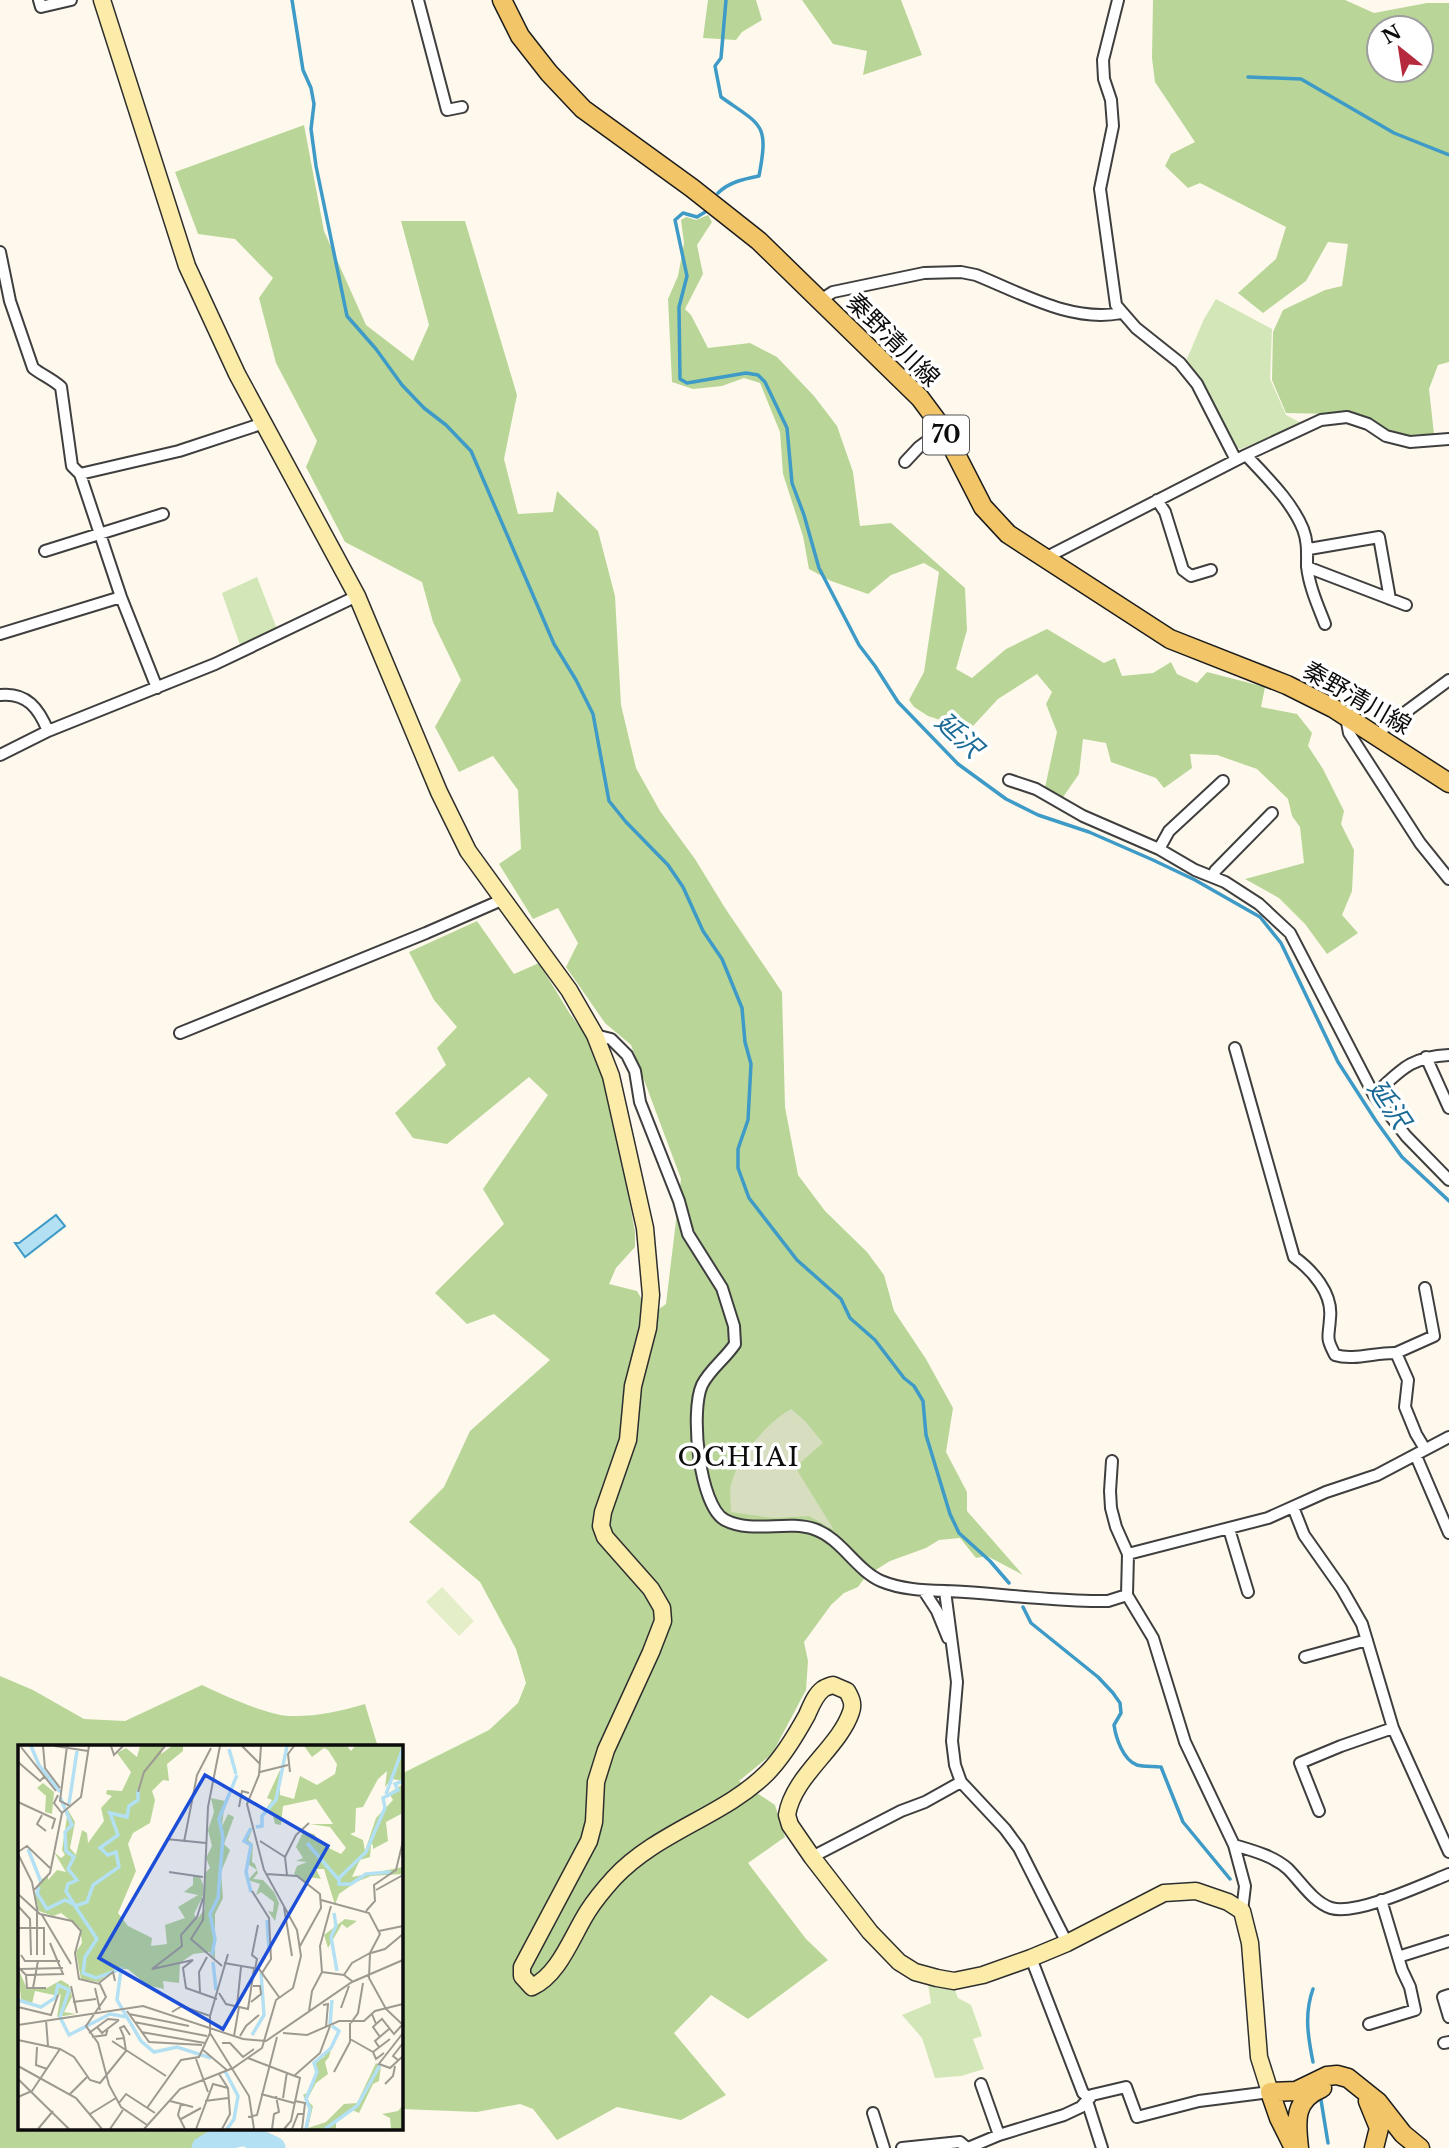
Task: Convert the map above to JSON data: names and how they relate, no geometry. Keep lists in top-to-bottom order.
{
  "streets": {
    "main road": ["秦野清川線", "70"]
  },
  "districts": ["OCHIAI"],
  "water": ["延沢"],
  "north": "top left"
}
